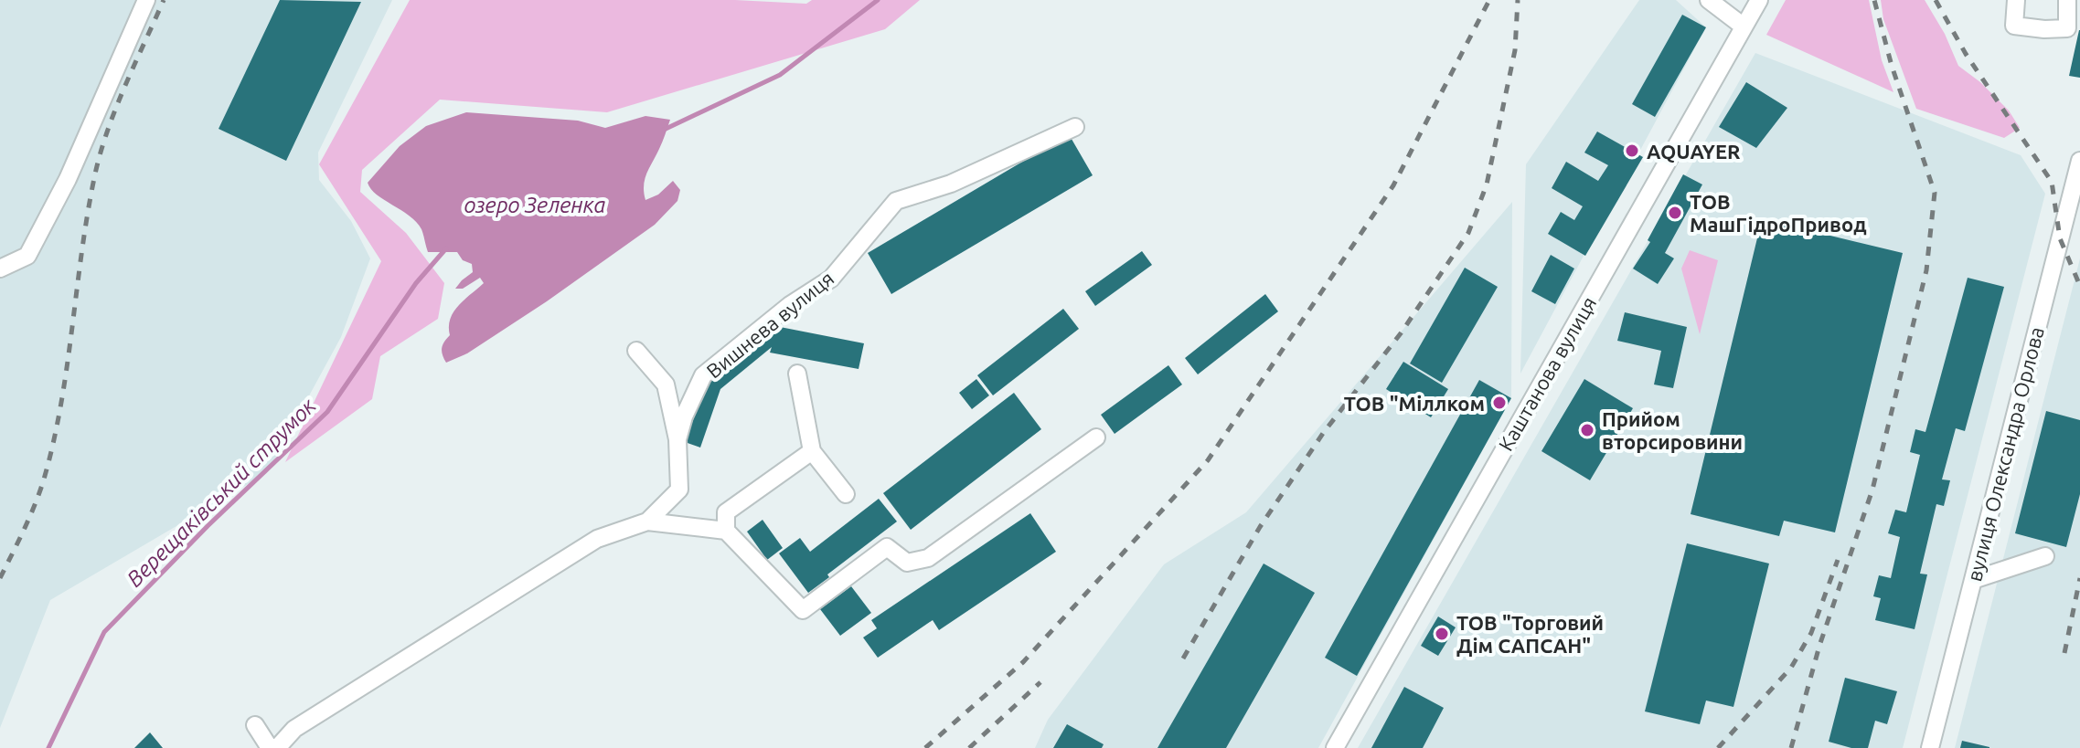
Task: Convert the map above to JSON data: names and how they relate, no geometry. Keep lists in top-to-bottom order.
{
  "streets": {
    "street": ["Вишнева вулиця", "Каштанова вулиця", "вулиця Олександра Орлова"]
  },
  "water": ["озеро Зеленка", "Верещаківський струмок"],
  "places": [
    "AQUAYER",
    "ТОВ МашГідроПривод",
    "ТОВ \"Міллком",
    "Прийом вторсировини",
    "ТОВ \"Торговий Дім САПСАН\""
  ]
}
